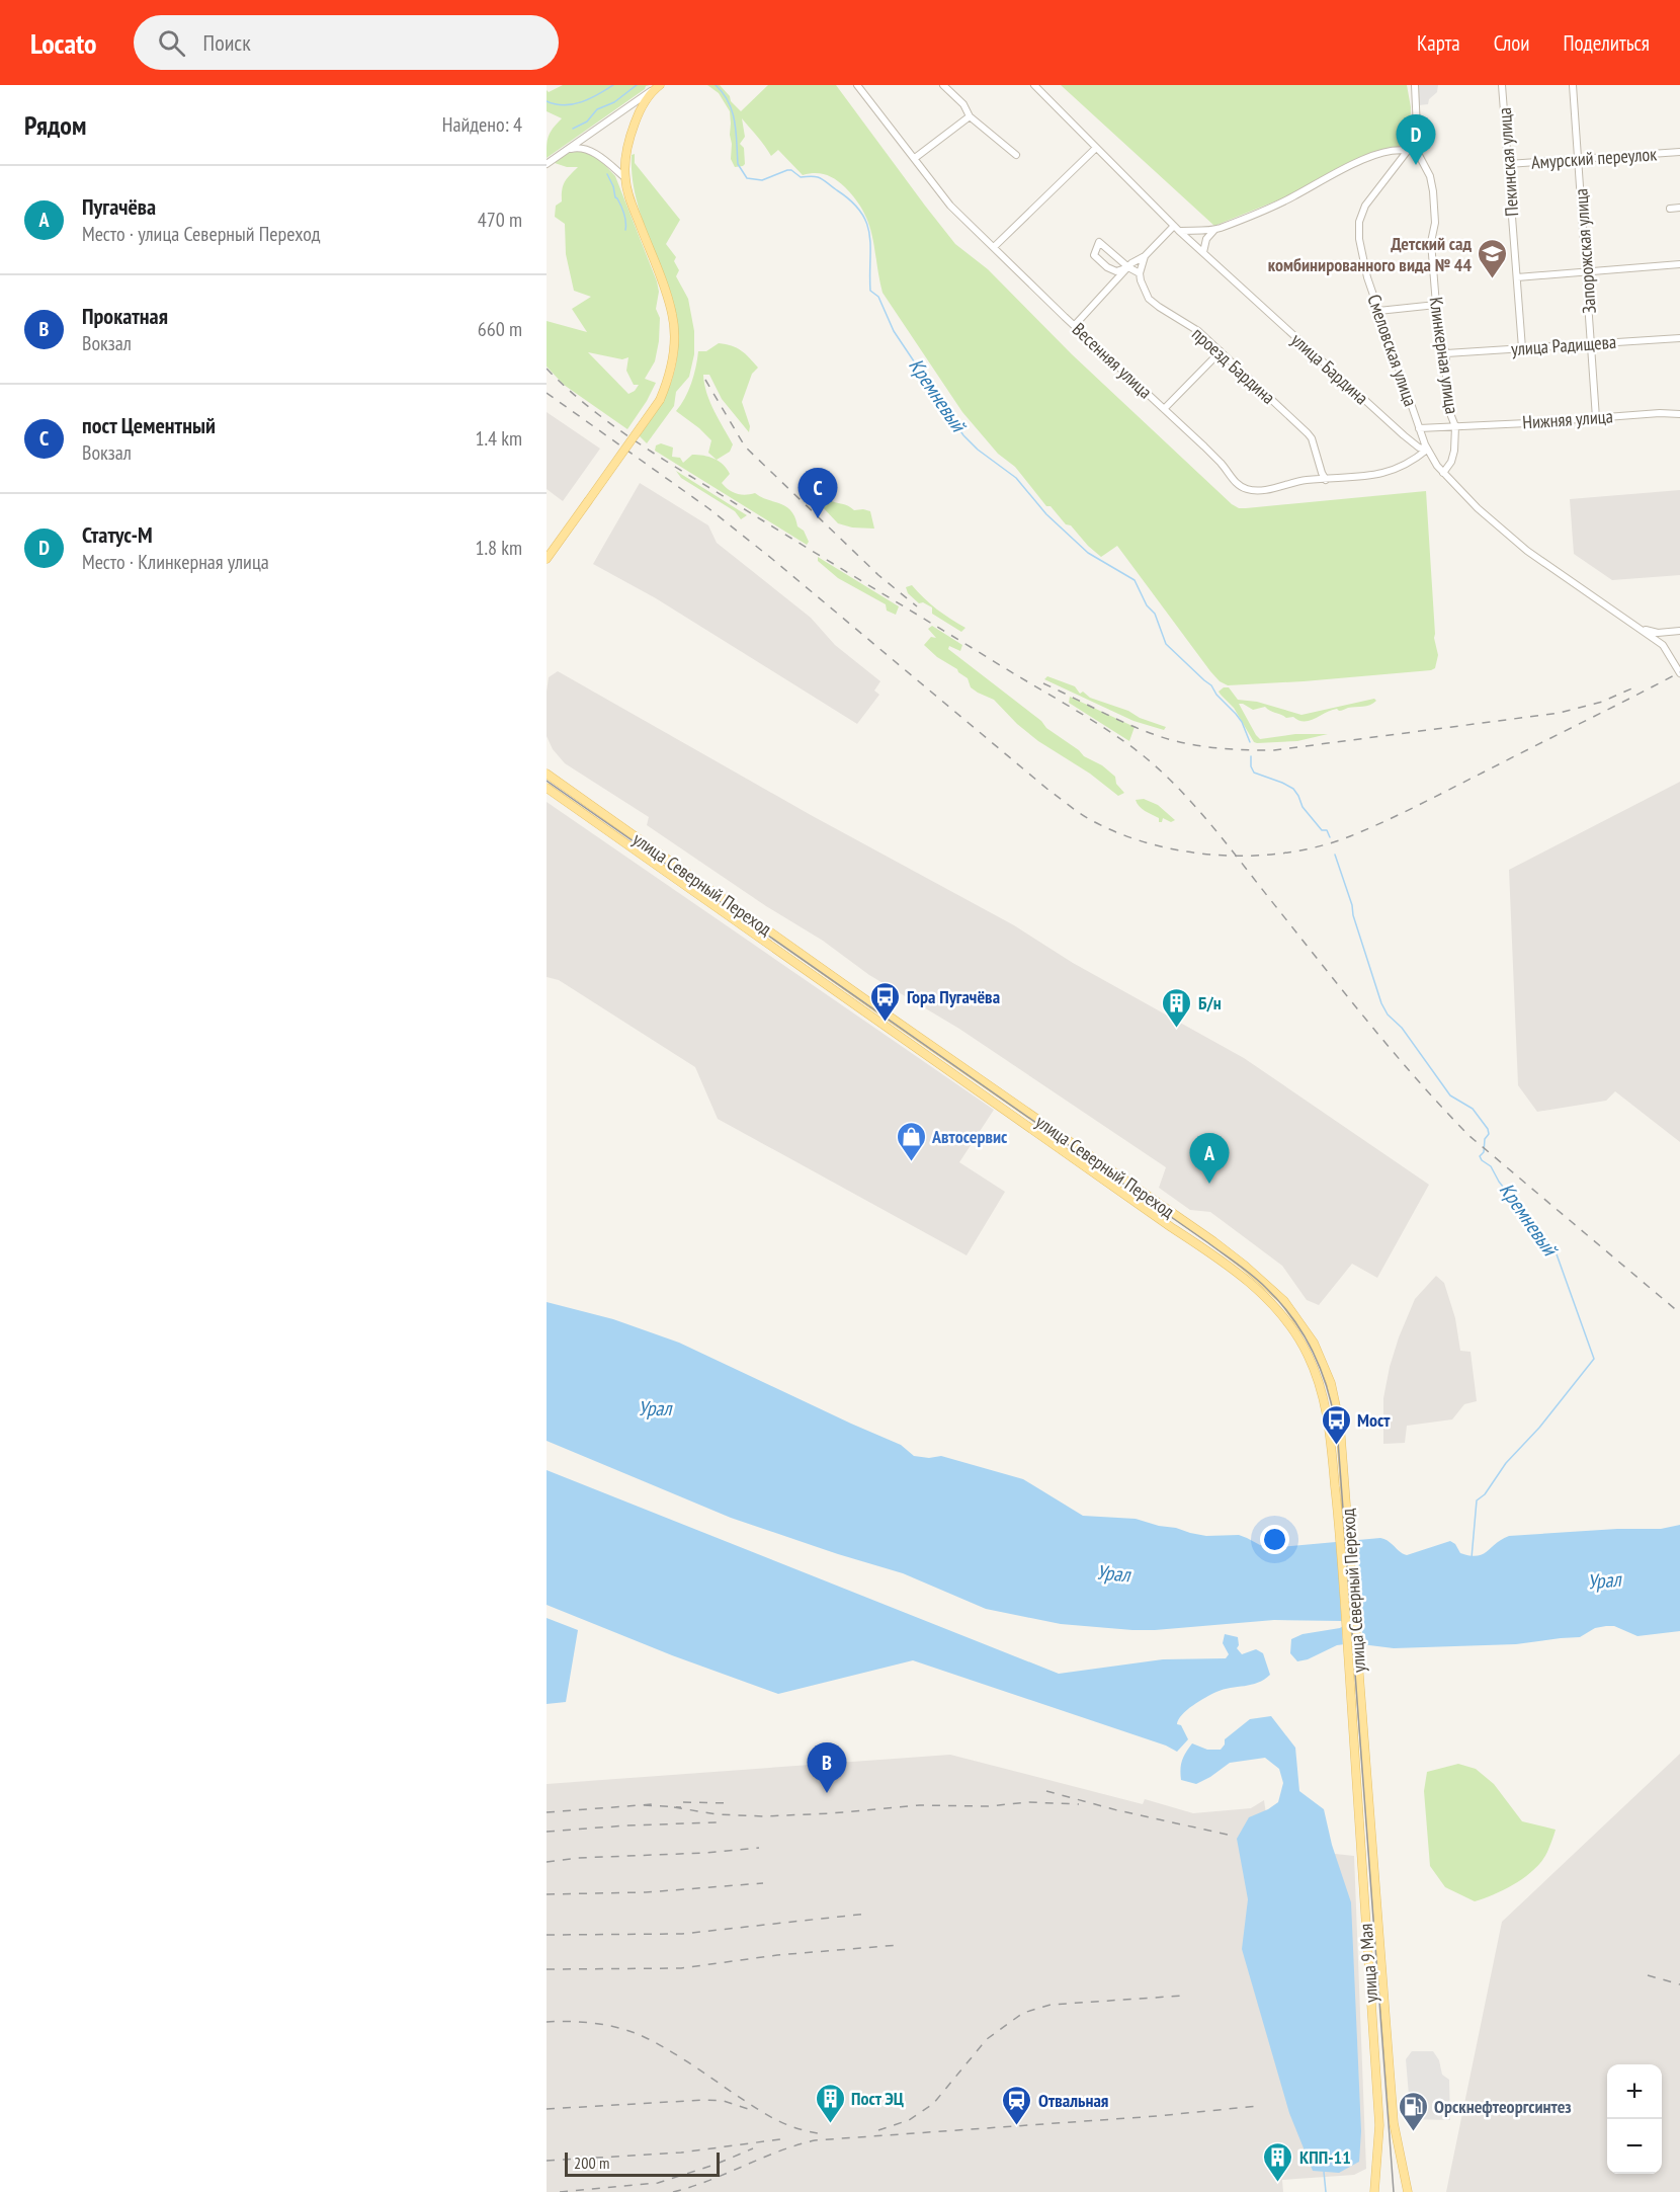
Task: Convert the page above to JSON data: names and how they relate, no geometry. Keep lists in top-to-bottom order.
{
  "streets": {
    "main road": ["улица Северный Переход", "улица 9 Мая"],
    "street": [
      "Амурский переулок",
      "Пекинская улица",
      "Запорожская улица",
      "улица Радищева",
      "Смеловская улица",
      "Клинкерная улица",
      "Весенняя улица",
      "проезд Бардина",
      "улица Бардина",
      "Нижняя улица"
    ]
  },
  "crossings": [
    ["Амурский переулок", "Пекинская улица"],
    ["Амурский переулок", "Запорожская улица"],
    ["Пекинская улица", "улица Радищева"],
    ["Запорожская улица", "улица Радищева"],
    ["Запорожская улица", "Нижняя улица"],
    ["улица Радищева", "Клинкерная улица"],
    ["Смеловская улица", "Клинкерная улица"],
    ["Смеловская улица", "Весенняя улица"],
    ["Смеловская улица", "улица Бардина"],
    ["Смеловская улица", "Нижняя улица"],
    ["Клинкерная улица", "улица Бардина"],
    ["Клинкерная улица", "Нижняя улица"],
    ["Весенняя улица", "проезд Бардина"],
    ["Весенняя улица", "улица Бардина"],
    ["улица Северный Переход", "улица 9 Мая"]
  ],
  "water": ["Кремневый", "Урал"],
  "places": {
    "school or university": ["Детский сад комбинированного вида № 44"],
    "bus stop": ["Гора Пугачёва", "Мост"],
    "building": ["Б/н", "Пост ЭЦ", "КПП-11"],
    "shop": ["Автосервис"],
    "station": ["Отвальная"],
    "fuel station": ["Орскнефтеоргсинтез"]
  },
  "scale_bar": "200 m",
  "page": {
    "header": "Locato",
    "search": "Поиск",
    "nav": ["Карта", "Слои", "Поделиться"],
    "heading": ["Рядом", "Найдено: 4"],
    "pins": [
      "D",
      "C",
      "A",
      "B"
    ],
    "list": [
      {
        "mark": "A",
        "name": "Пугачёва",
        "note": "Место · улица Северный Переход",
        "value": "470 m"
      },
      {
        "mark": "B",
        "name": "Прокатная",
        "note": "Вокзал",
        "value": "660 m"
      },
      {
        "mark": "C",
        "name": "пост Цементный",
        "note": "Вокзал",
        "value": "1.4 km"
      },
      {
        "mark": "D",
        "name": "Статус-М",
        "note": "Место · Клинкерная улица",
        "value": "1.8 km"
      }
    ],
    "map_buttons": ["+", "−"],
    "scale": "200 m"
  }
}
